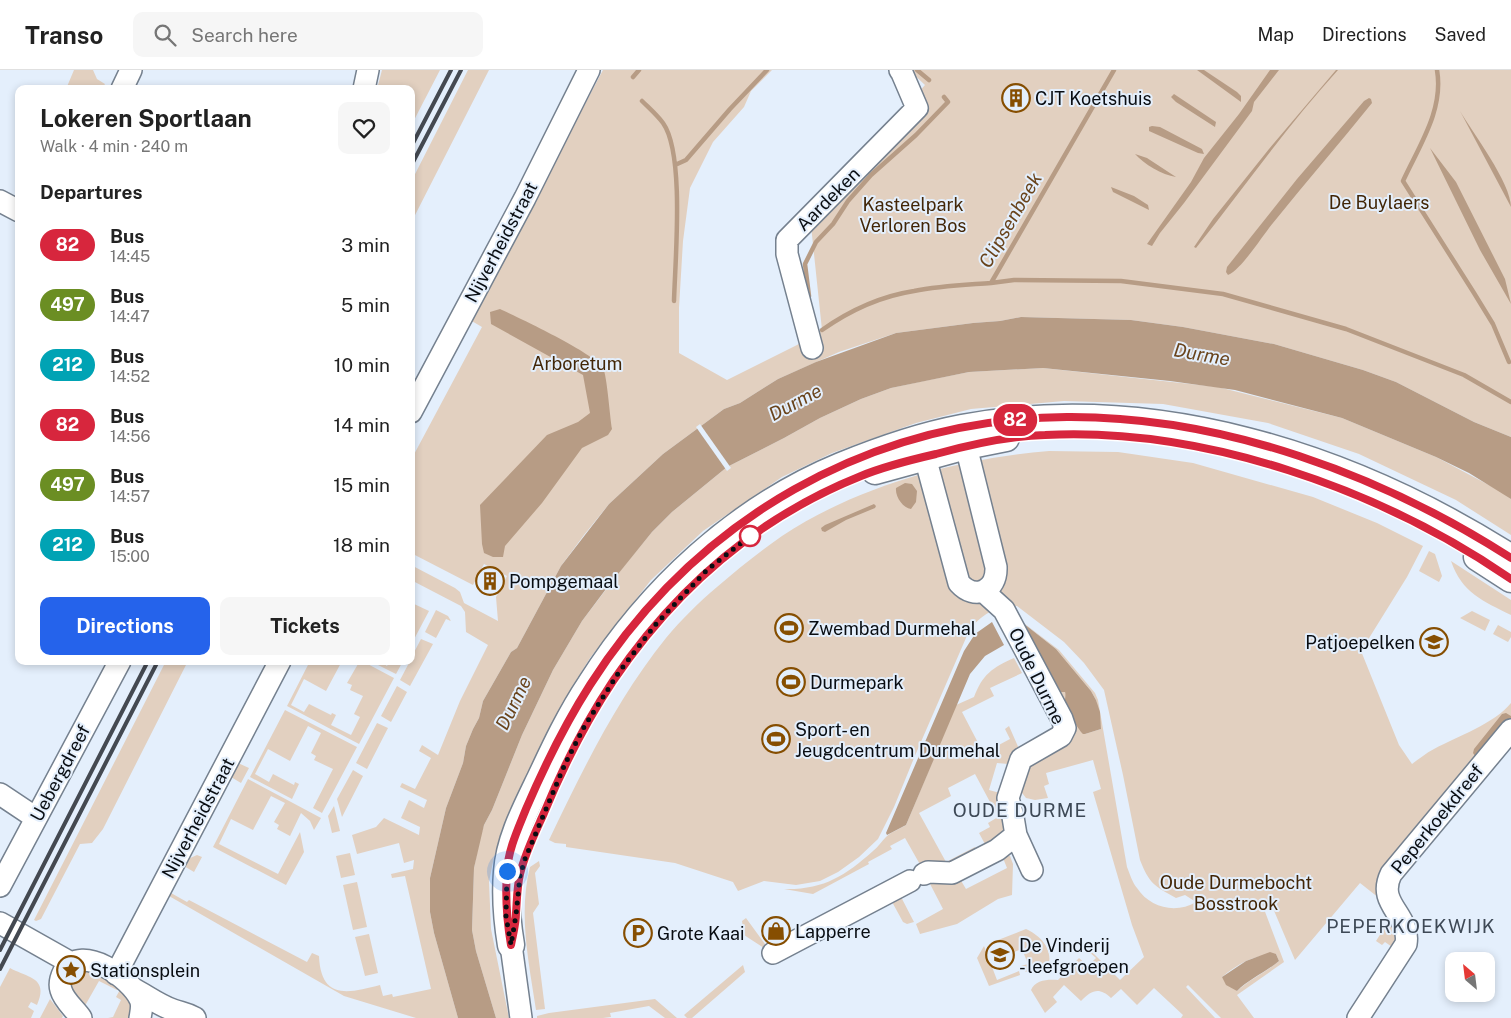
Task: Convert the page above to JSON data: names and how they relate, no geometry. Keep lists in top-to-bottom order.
{
  "streets": {
    "street": [
      "Aardeken",
      "Nijverheidstraat",
      "Oude Durme",
      "Uebergdreef",
      "Peperkoekdreef"
    ]
  },
  "districts": ["OUDE DURME", "PEPERKOEKWIJK"],
  "water": ["Clipsenbeek", "Durme"],
  "parks": [
    "De Buylaers",
    "Kasteelpark Verloren Bos",
    "Arboretum",
    "Oude Durmebocht Bosstrook"
  ],
  "places": {
    "building": ["CJT Koetshuis", "Pompgemaal"],
    "sports": ["Zwembad Durmehal", "Durmepark", "Sport- en Jeugdcentrum Durmehal"],
    "school or university": ["Patjoepelken", "De Vinderij - leefgroepen"],
    "shop": ["Lapperre"],
    "parking": ["Grote Kaai"],
    "place": ["Stationsplein"]
  },
  "lines": ["bus line 82"],
  "north": "top left",
  "page": {
    "header": "Transo",
    "search": "Search here",
    "nav": ["Map", "Directions", "Saved"],
    "on_map": "82",
    "heading": [
      ["Lokeren Sportlaan", "Walk · 4 min · 240 m"],
      "Departures"
    ],
    "list": [
      {
        "mark": "82",
        "name": "Bus",
        "note": "14:45",
        "value": "3 min"
      },
      {
        "mark": "497",
        "name": "Bus",
        "note": "14:47",
        "value": "5 min"
      },
      {
        "mark": "212",
        "name": "Bus",
        "note": "14:52",
        "value": "10 min"
      },
      {
        "mark": "82",
        "name": "Bus",
        "note": "14:56",
        "value": "14 min"
      },
      {
        "mark": "497",
        "name": "Bus",
        "note": "14:57",
        "value": "15 min"
      },
      {
        "mark": "212",
        "name": "Bus",
        "note": "15:00",
        "value": "18 min"
      }
    ],
    "buttons": ["Directions", "Tickets"]
  }
}
